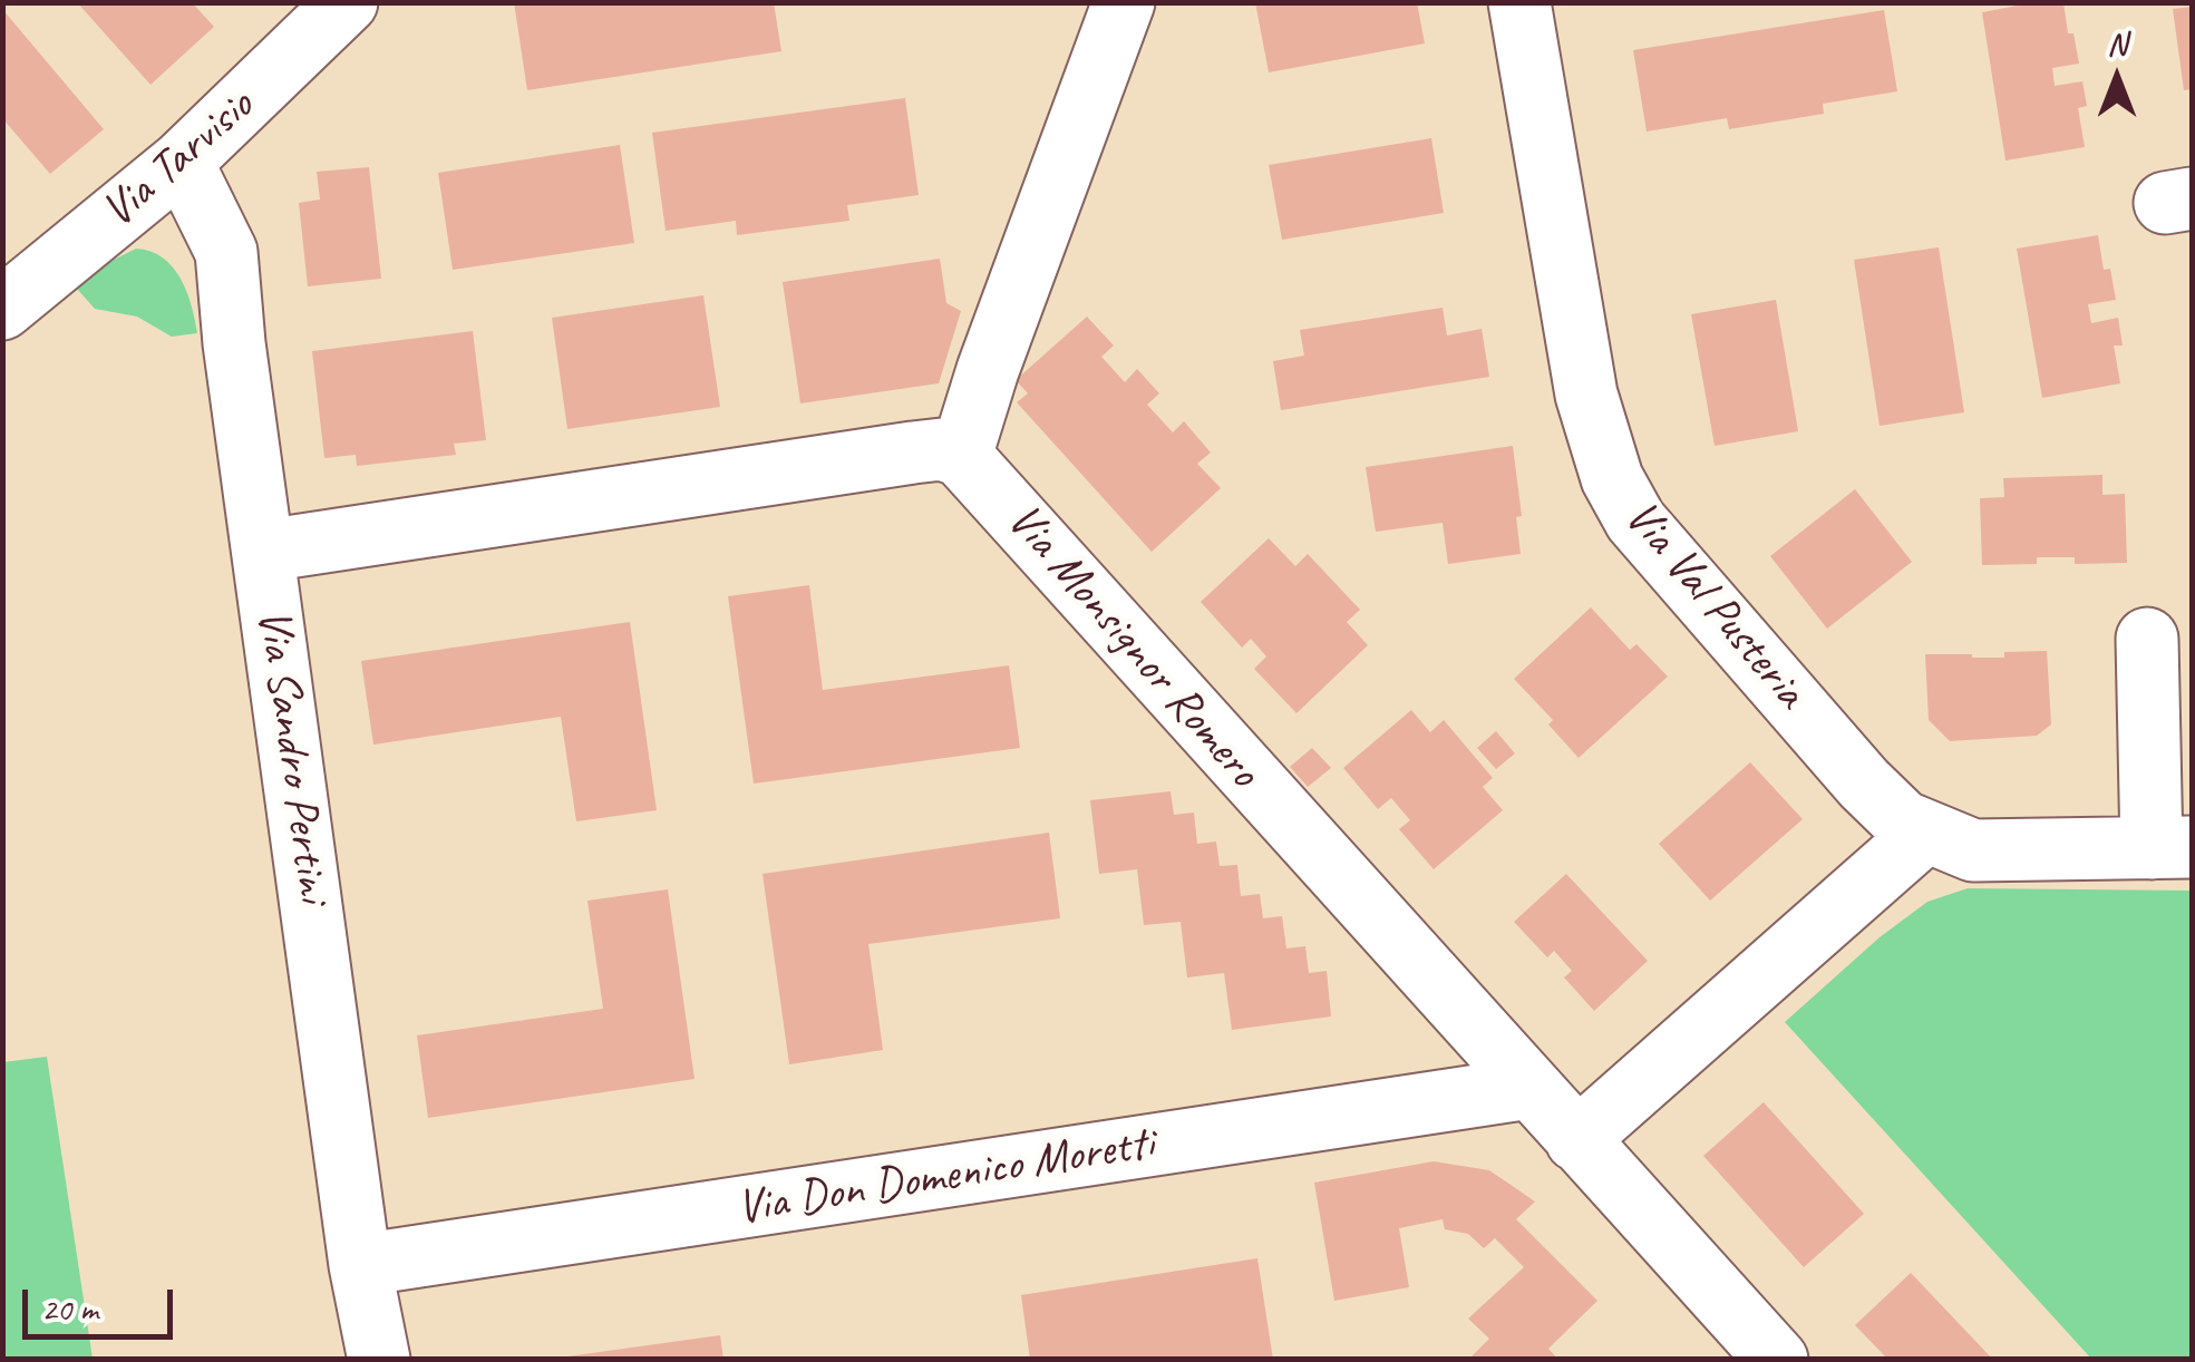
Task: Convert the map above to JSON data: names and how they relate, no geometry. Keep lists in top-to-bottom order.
{
  "streets": {
    "street": [
      "Via Tarvisio",
      "Via Val Pusteria",
      "Via Monsignor Romero",
      "Via Sandro Pertini",
      "Via Don Domenico Moretti"
    ]
  },
  "crossings": [
    ["Via Tarvisio", "Via Sandro Pertini"],
    ["Via Monsignor Romero", "Via Don Domenico Moretti"],
    ["Via Sandro Pertini", "Via Don Domenico Moretti"]
  ],
  "scale_bar": "20 m",
  "north": "top"
}
